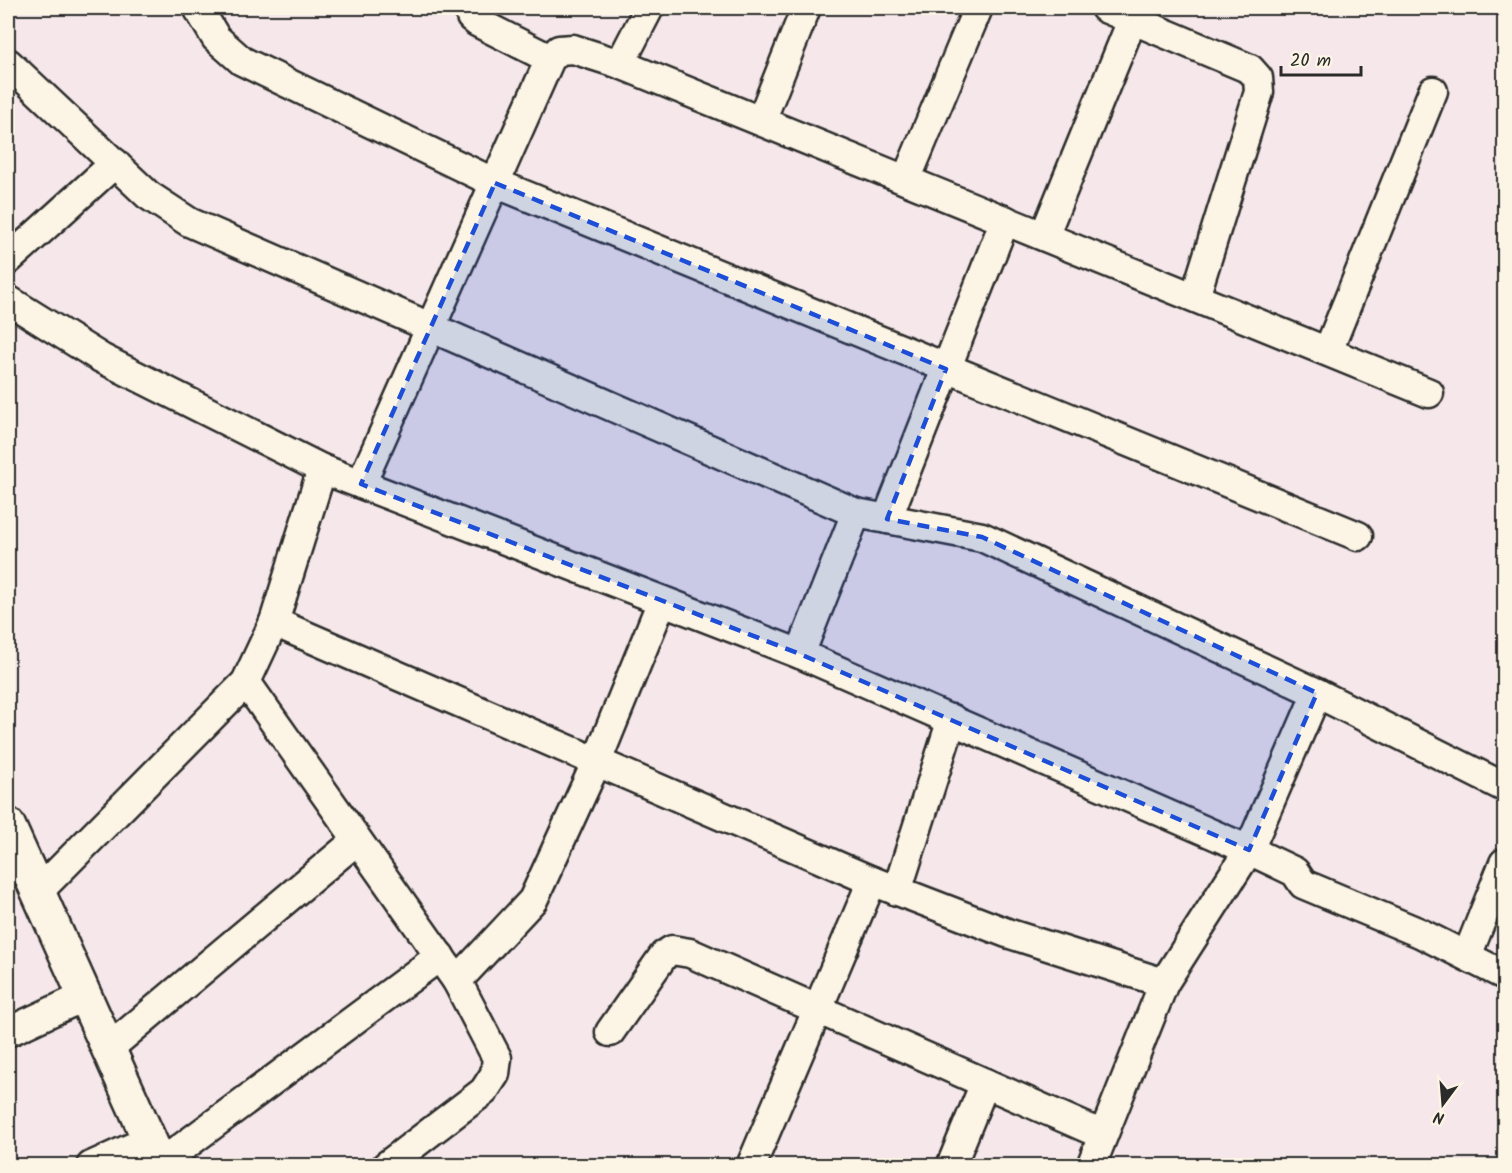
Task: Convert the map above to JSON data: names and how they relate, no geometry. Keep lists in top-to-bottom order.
{
  "scale_bar": "20 m",
  "north": "bottom"
}
